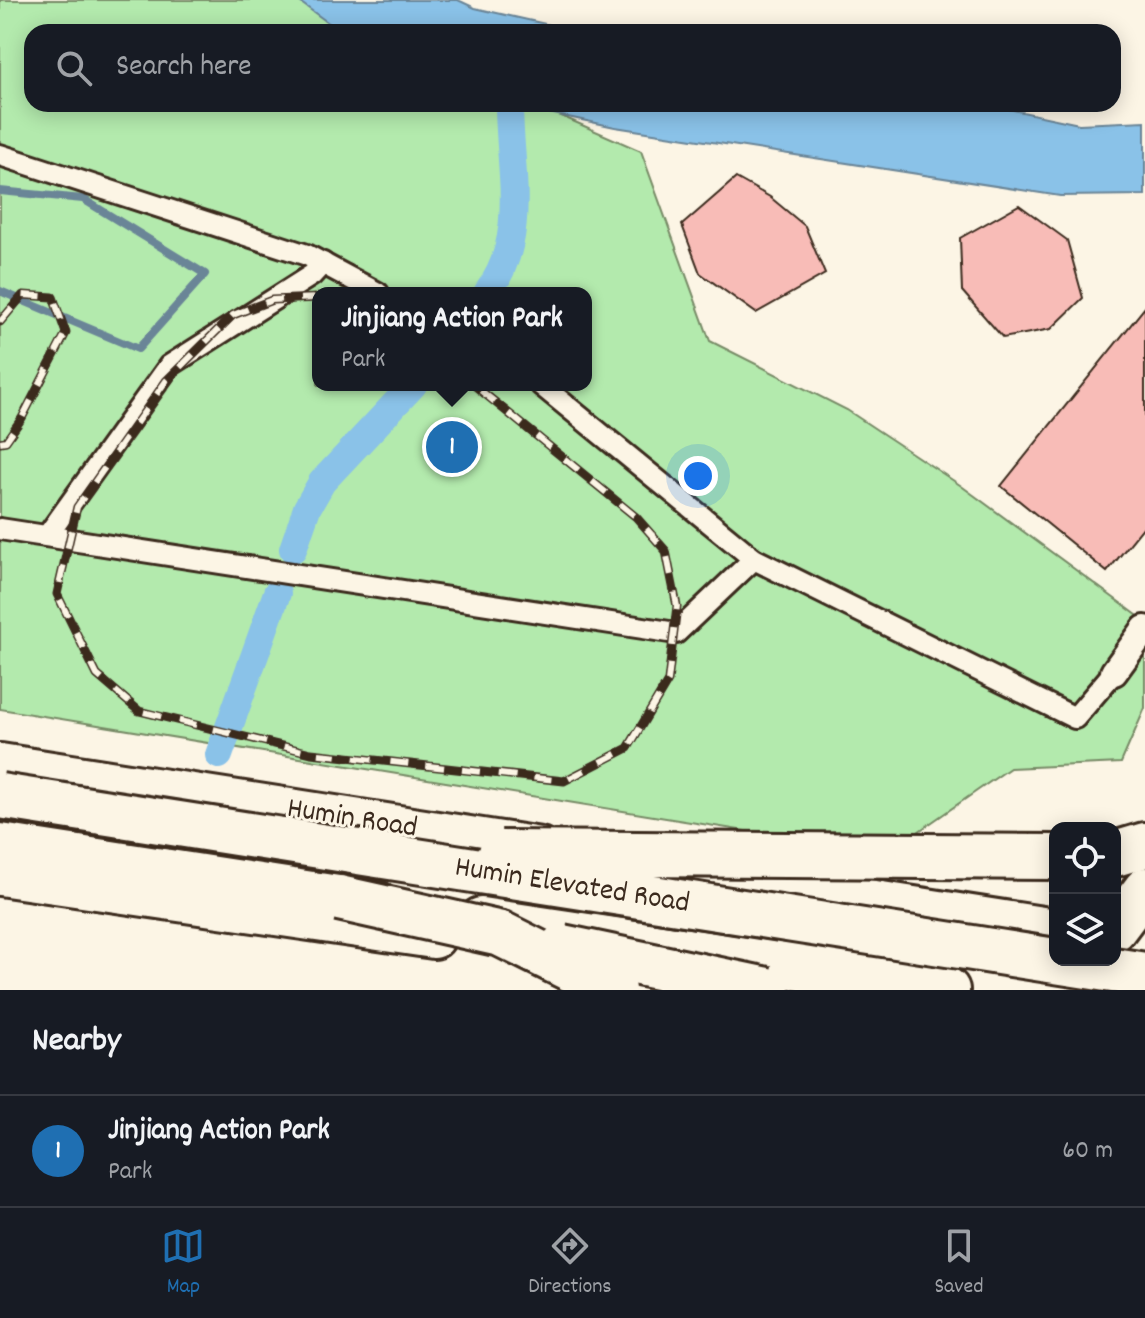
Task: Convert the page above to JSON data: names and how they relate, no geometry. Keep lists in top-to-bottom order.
{
  "streets": {
    "highway": ["Humin Elevated Road"],
    "main road": ["Humin Road"]
  },
  "crossings": [
    ["Humin Road", "Humin Elevated Road"]
  ],
  "page": {
    "search": "Search here",
    "popup": ["Jinjiang Action Park", "Park"],
    "pins": "1",
    "heading": "Nearby",
    "list": [
      {
        "mark": "1",
        "name": "Jinjiang Action Park",
        "note": "Park",
        "value": "60 m"
      }
    ],
    "nav": ["Map", "Directions", "Saved"]
  }
}
